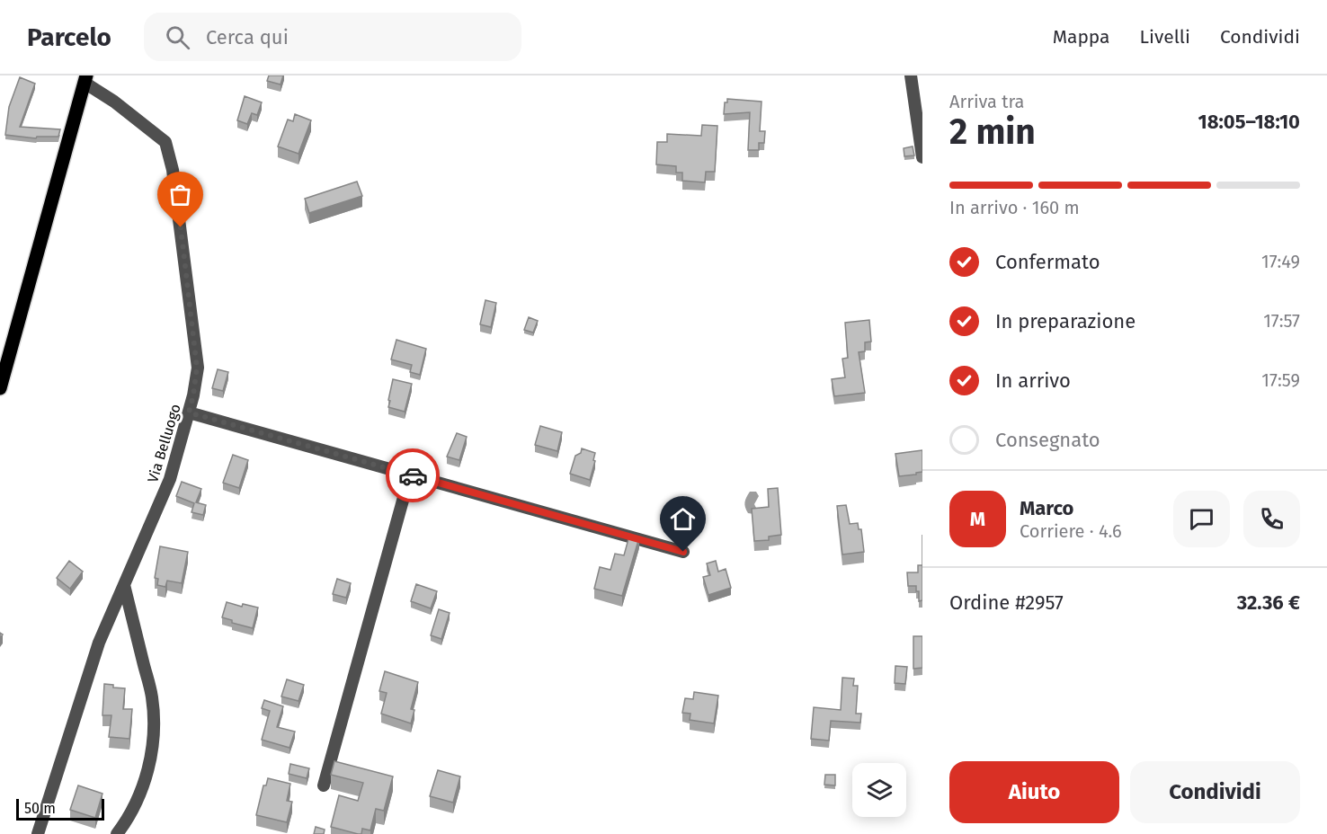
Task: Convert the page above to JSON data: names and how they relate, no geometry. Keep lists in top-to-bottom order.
{
  "streets": {
    "street": ["Via Belluogo"]
  },
  "scale_bar": "50 m",
  "page": {
    "header": "Parcelo",
    "search": "Cerca qui",
    "nav": ["Mappa", "Livelli", "Condividi"],
    "heading": ["2 min", "Arriva tra", "18:05–18:10"],
    "panel": [
      "Marco",
      "Corriere · 4.6",
      "Ordine #2957",
      "32.36 €"
    ],
    "bar": "In arrivo · 160 m",
    "list": [
      ["Confermato", "17:49"],
      ["In preparazione", "17:57"],
      ["In arrivo", "17:59"],
      "Consegnato"
    ],
    "round": "M",
    "buttons": ["Aiuto", "Condividi"],
    "scale": "50 m"
  }
}
